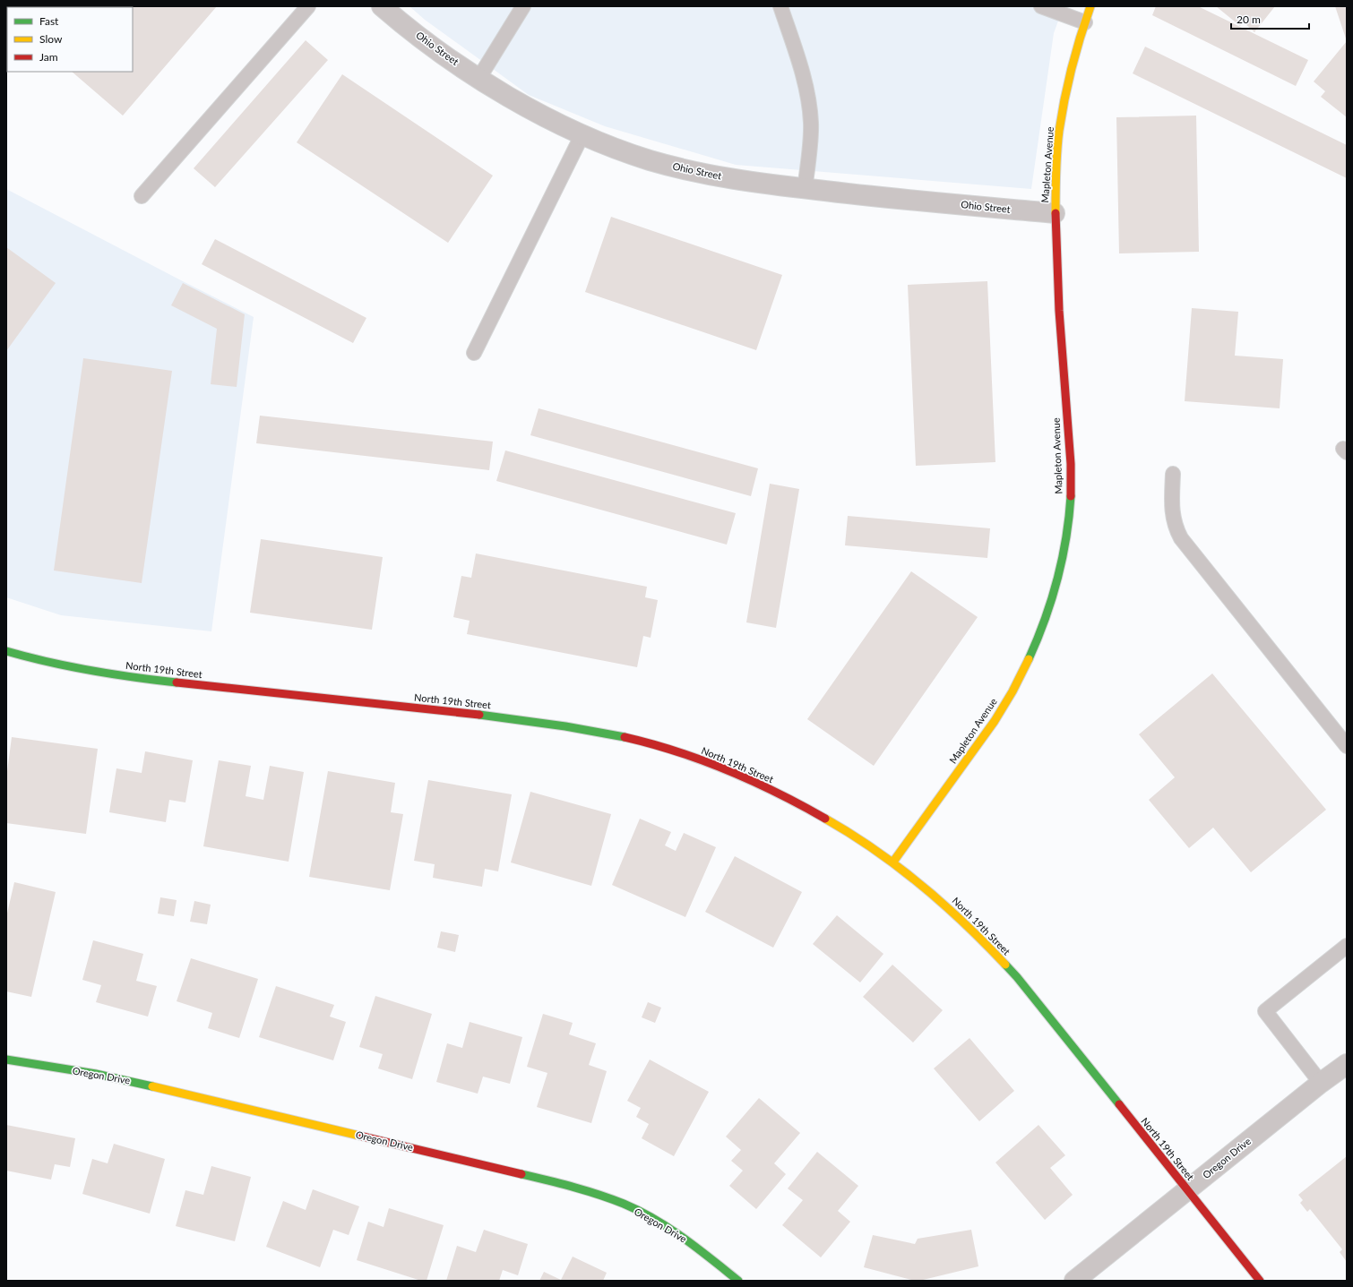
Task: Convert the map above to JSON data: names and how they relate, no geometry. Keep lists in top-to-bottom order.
{
  "streets": {
    "street": [
      "Ohio Street",
      "Mapleton Avenue",
      "North 19th Street",
      "Oregon Drive"
    ]
  },
  "crossings": [
    ["Ohio Street", "Mapleton Avenue"],
    ["Mapleton Avenue", "North 19th Street"],
    ["North 19th Street", "Oregon Drive"]
  ],
  "legend": ["Fast", "Slow", "Jam"],
  "scale_bar": "20 m"
}
